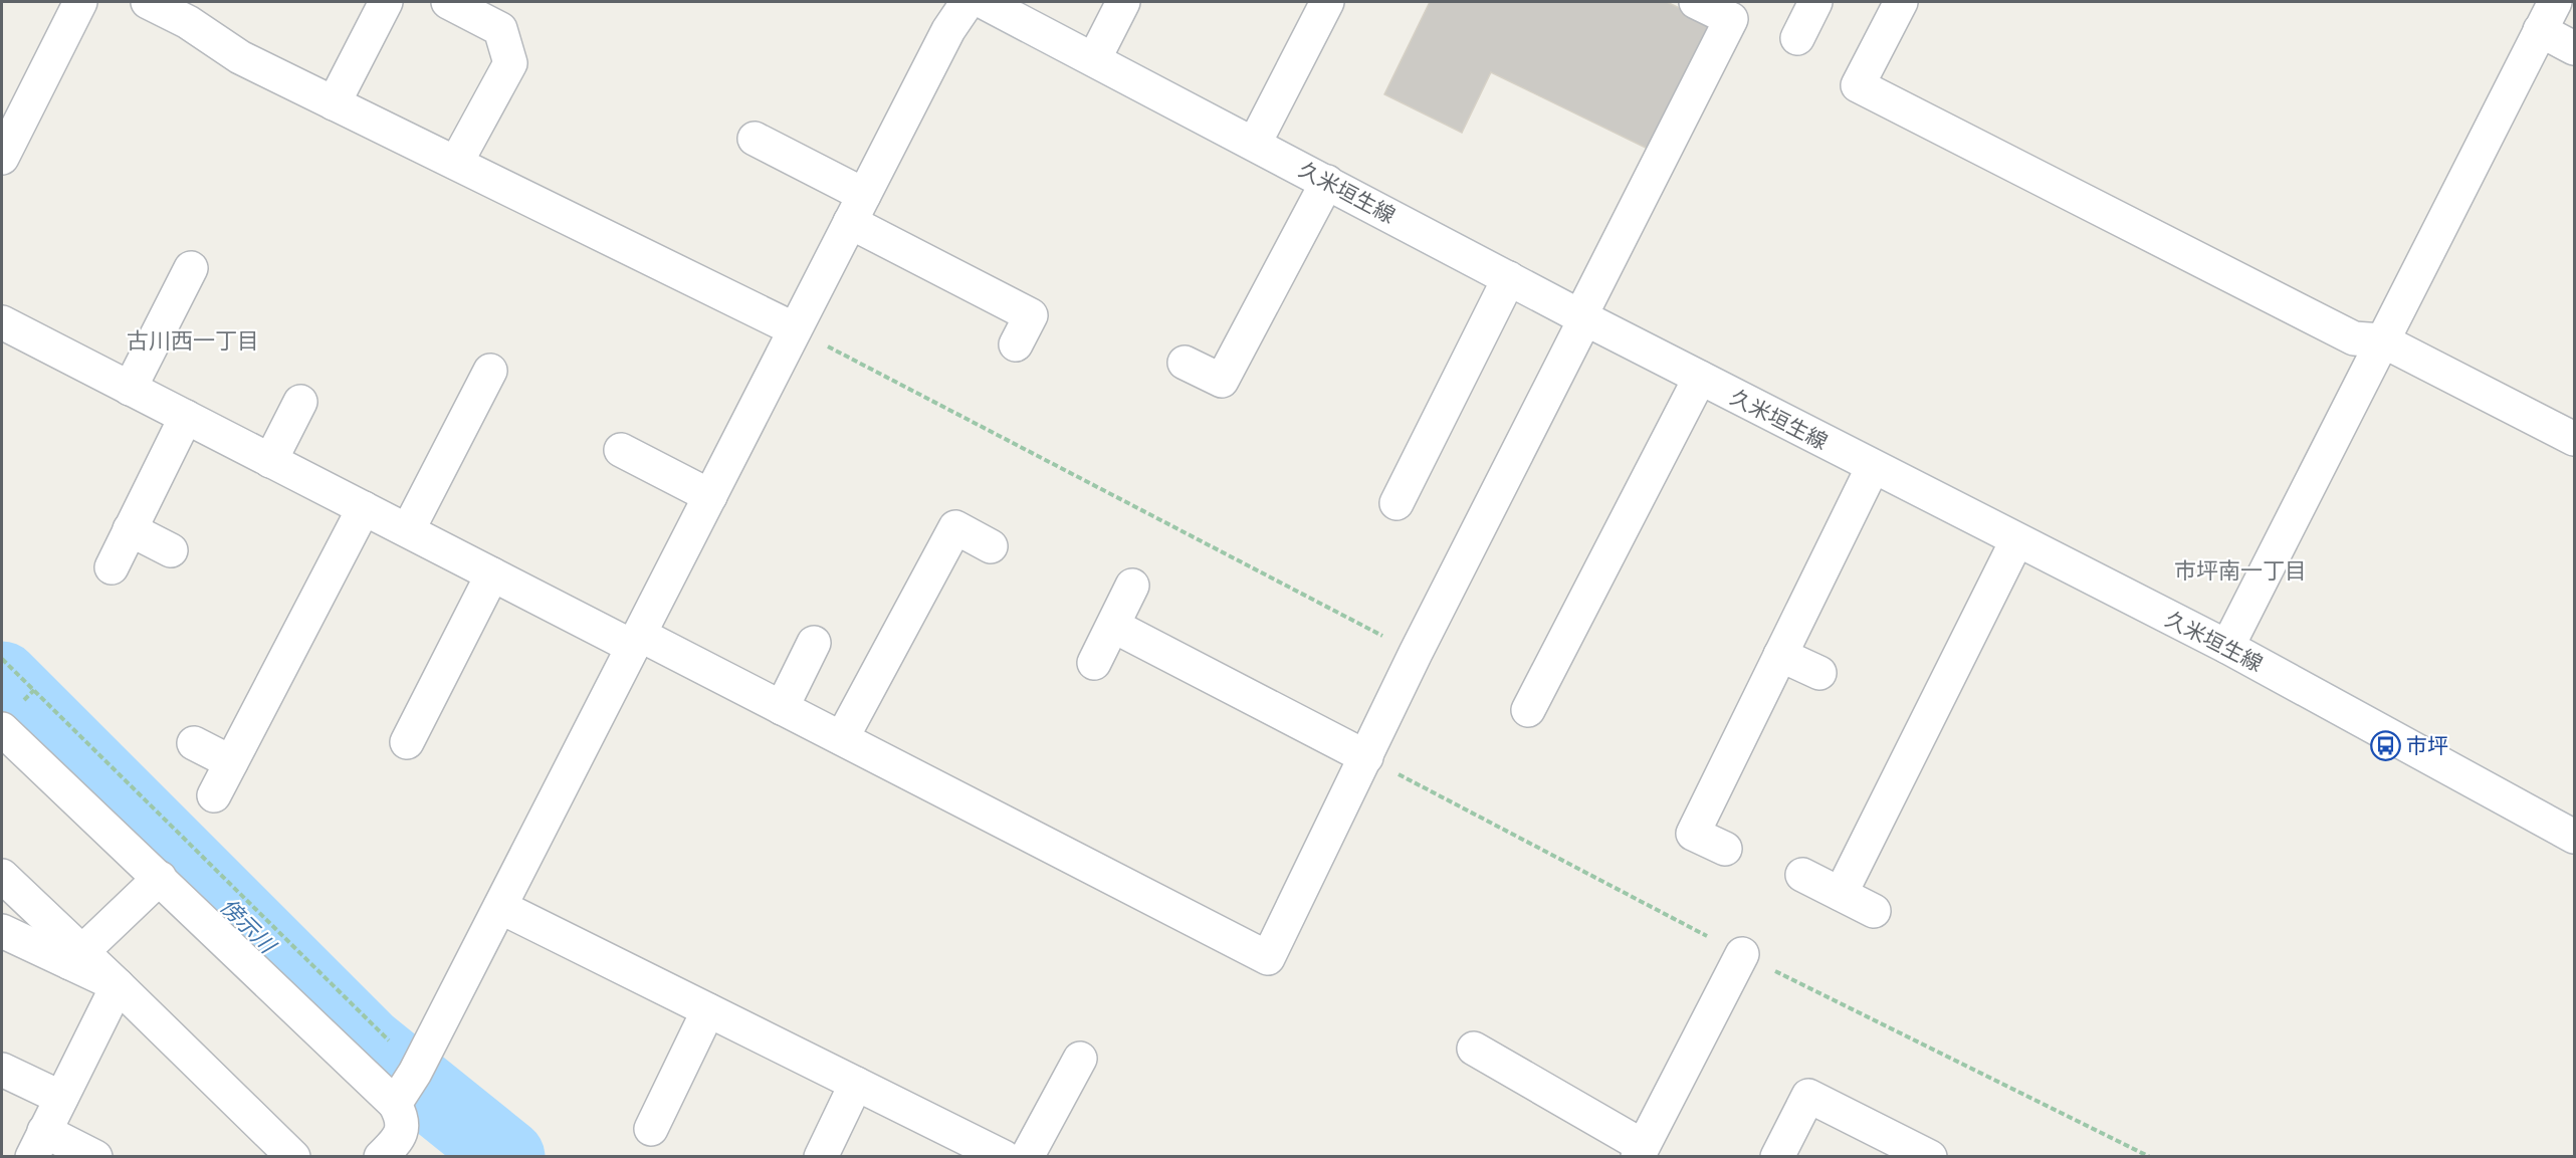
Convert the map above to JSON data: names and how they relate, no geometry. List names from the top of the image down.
{
  "streets": {
    "street": ["久米垣生線"]
  },
  "districts": ["古川西一丁目", "市坪南一丁目"],
  "water": ["傍示川"],
  "places": {
    "bus stop": ["市坪"]
  }
}
